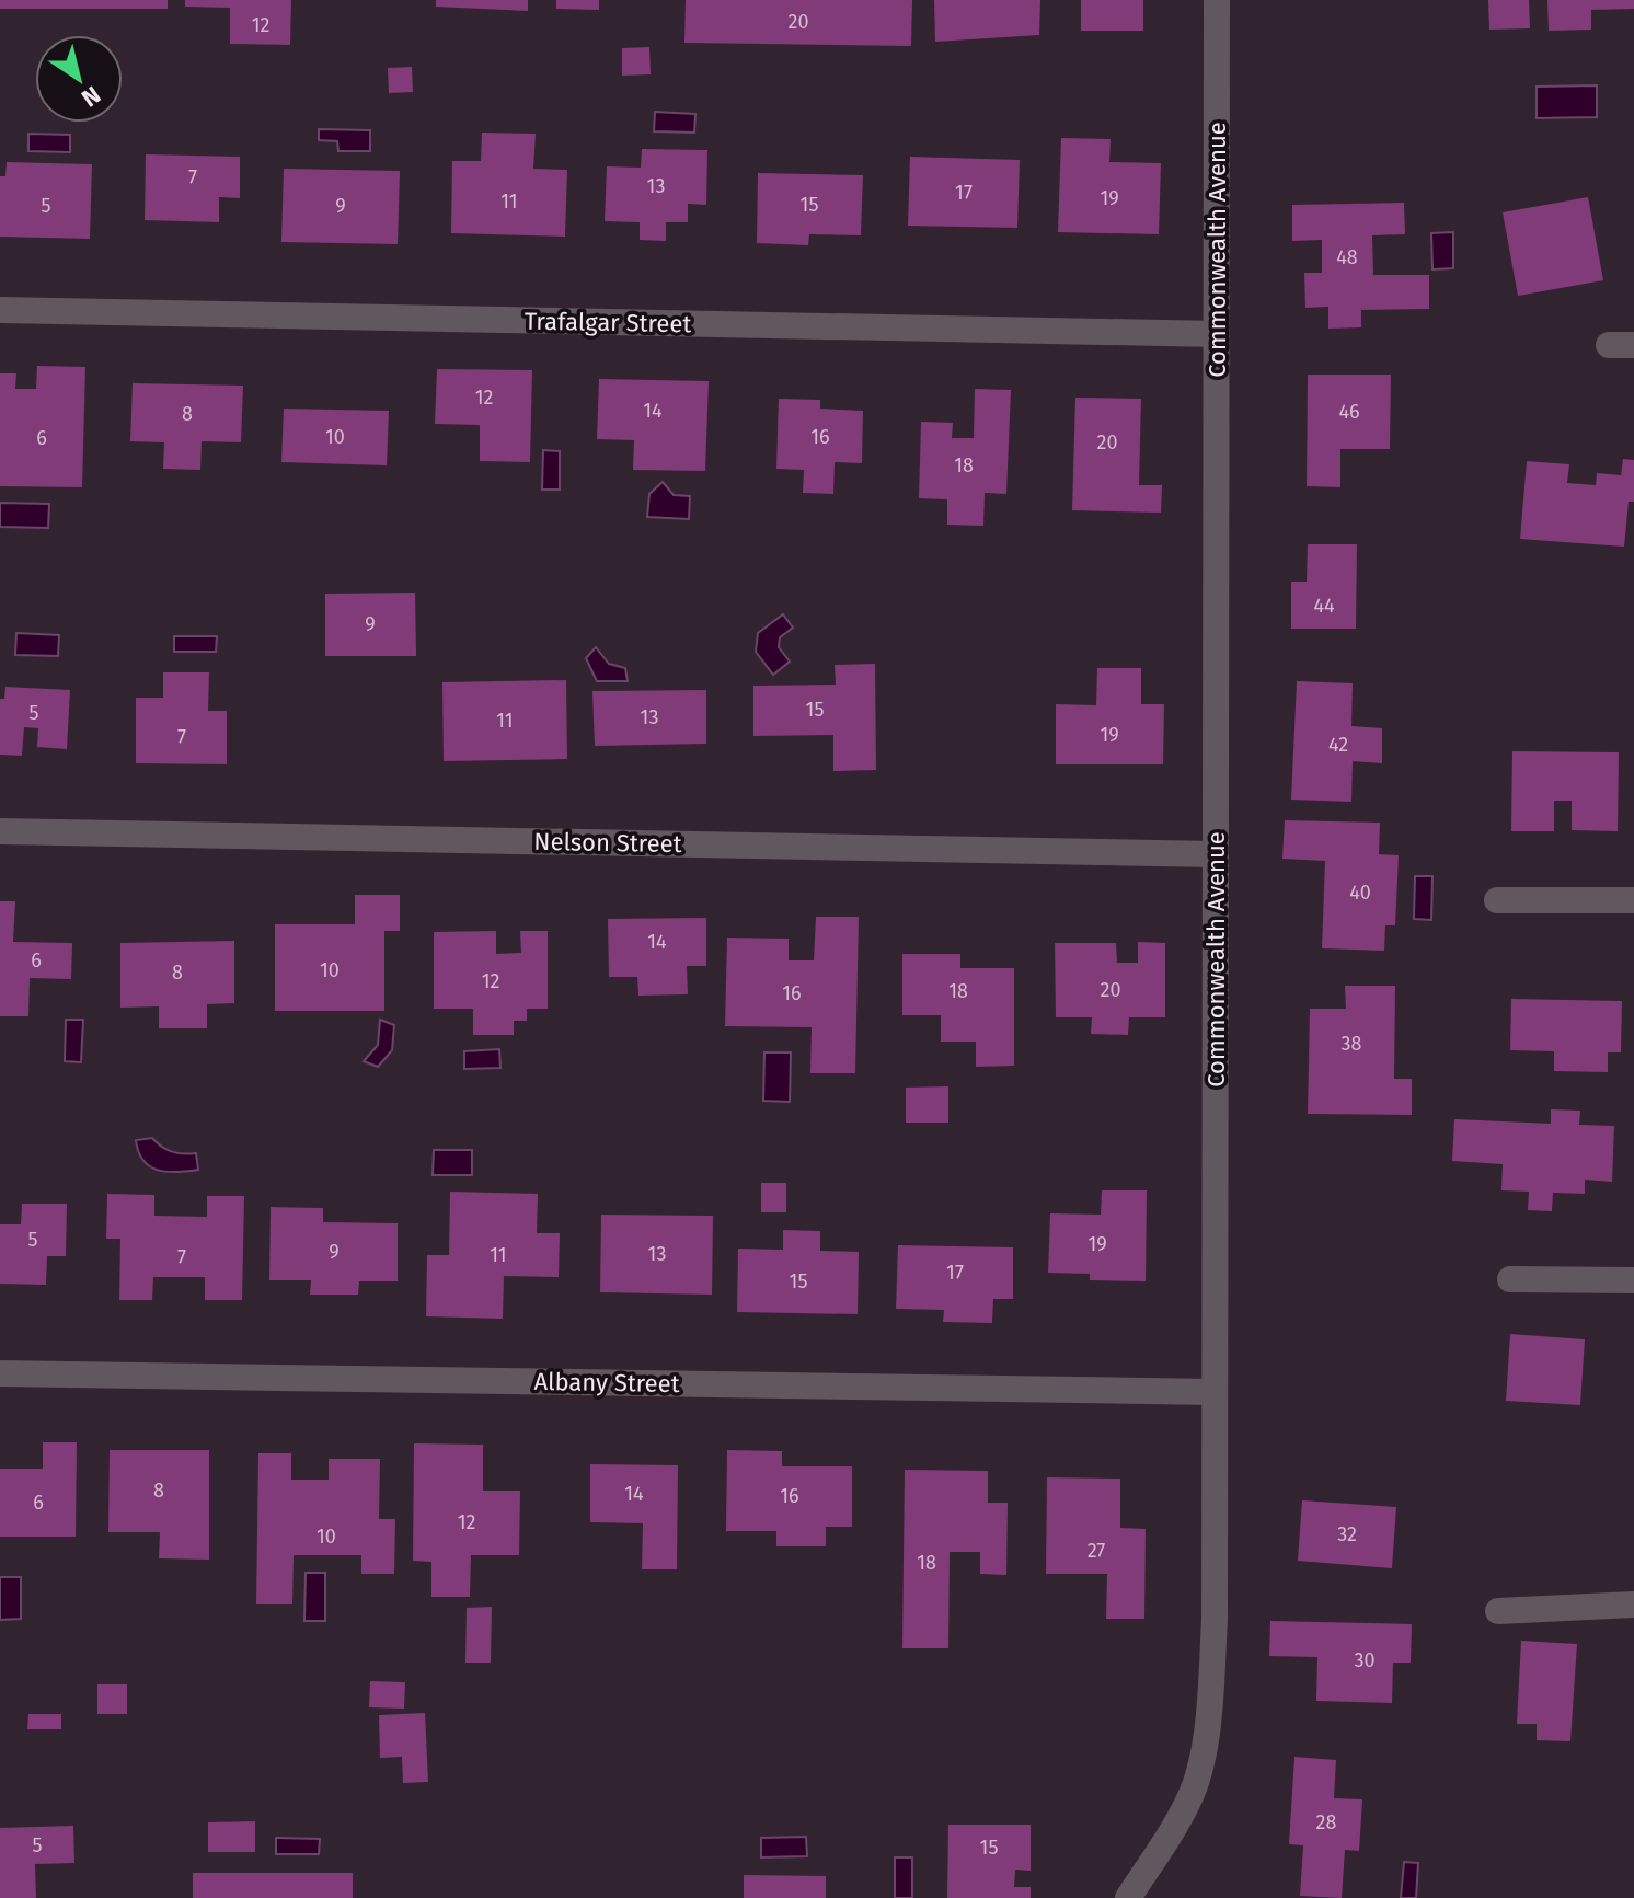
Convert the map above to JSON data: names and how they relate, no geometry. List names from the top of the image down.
{
  "streets": {
    "street": [
      "Commonwealth Avenue",
      "Trafalgar Street",
      "Nelson Street",
      "Albany Street"
    ]
  },
  "crossings": [
    ["Commonwealth Avenue", "Trafalgar Street"],
    ["Commonwealth Avenue", "Nelson Street"],
    ["Commonwealth Avenue", "Albany Street"]
  ],
  "house_numbers": [
    "20",
    "12",
    "7",
    "13",
    "17",
    "19",
    "11",
    "15",
    "5",
    "9",
    "48",
    "12",
    "14",
    "46",
    "8",
    "10",
    "16",
    "6",
    "20",
    "18",
    "44",
    "9",
    "15",
    "5",
    "13",
    "11",
    "19",
    "7",
    "42",
    "40",
    "14",
    "6",
    "10",
    "8",
    "12",
    "20",
    "18",
    "16",
    "38",
    "5",
    "19",
    "9",
    "13",
    "11",
    "7",
    "17",
    "15",
    "8",
    "14",
    "16",
    "6",
    "12",
    "32",
    "10",
    "27",
    "18",
    "30",
    "28",
    "5",
    "15"
  ],
  "north": "bottom right"
}
